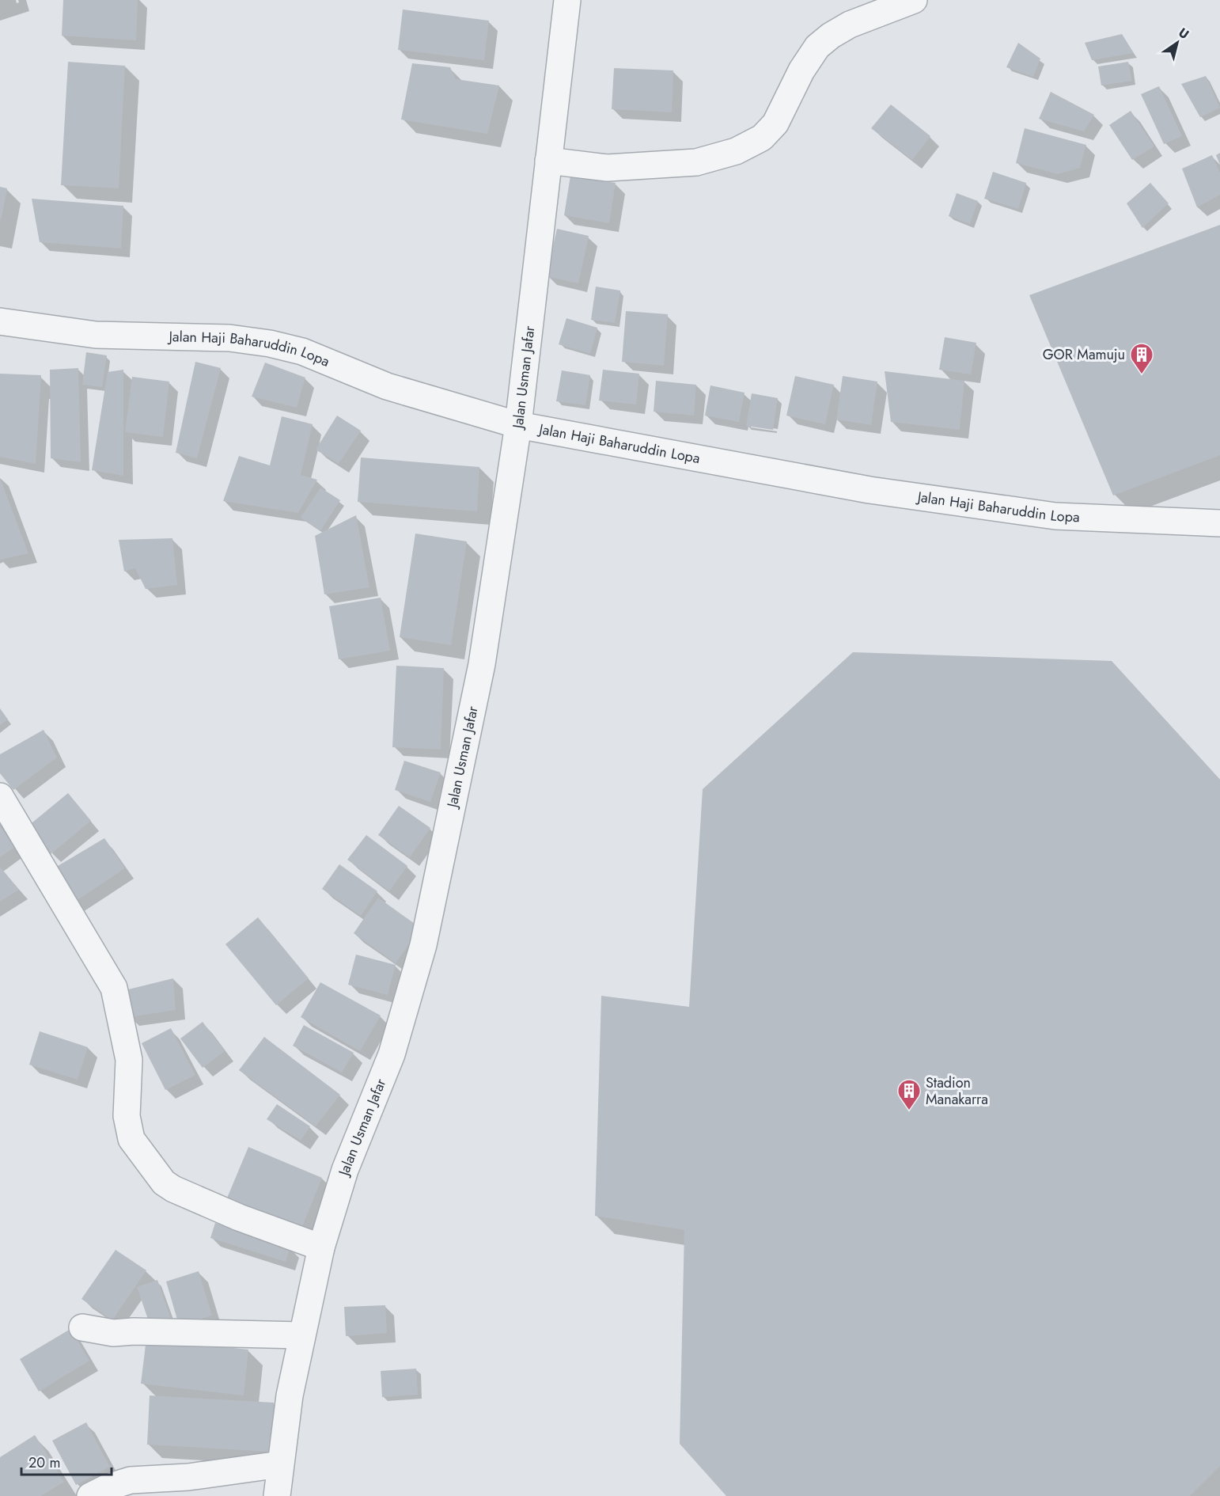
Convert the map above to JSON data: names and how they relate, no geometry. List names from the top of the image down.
{
  "streets": {
    "street": ["Jalan Haji Baharuddin Lopa", "Jalan Usman Jafar"]
  },
  "crossings": [
    ["Jalan Haji Baharuddin Lopa", "Jalan Usman Jafar"]
  ],
  "places": {
    "building": ["GOR Mamuju", "Stadion Manakarra"]
  },
  "scale_bar": "20 m",
  "north": "top right"
}
